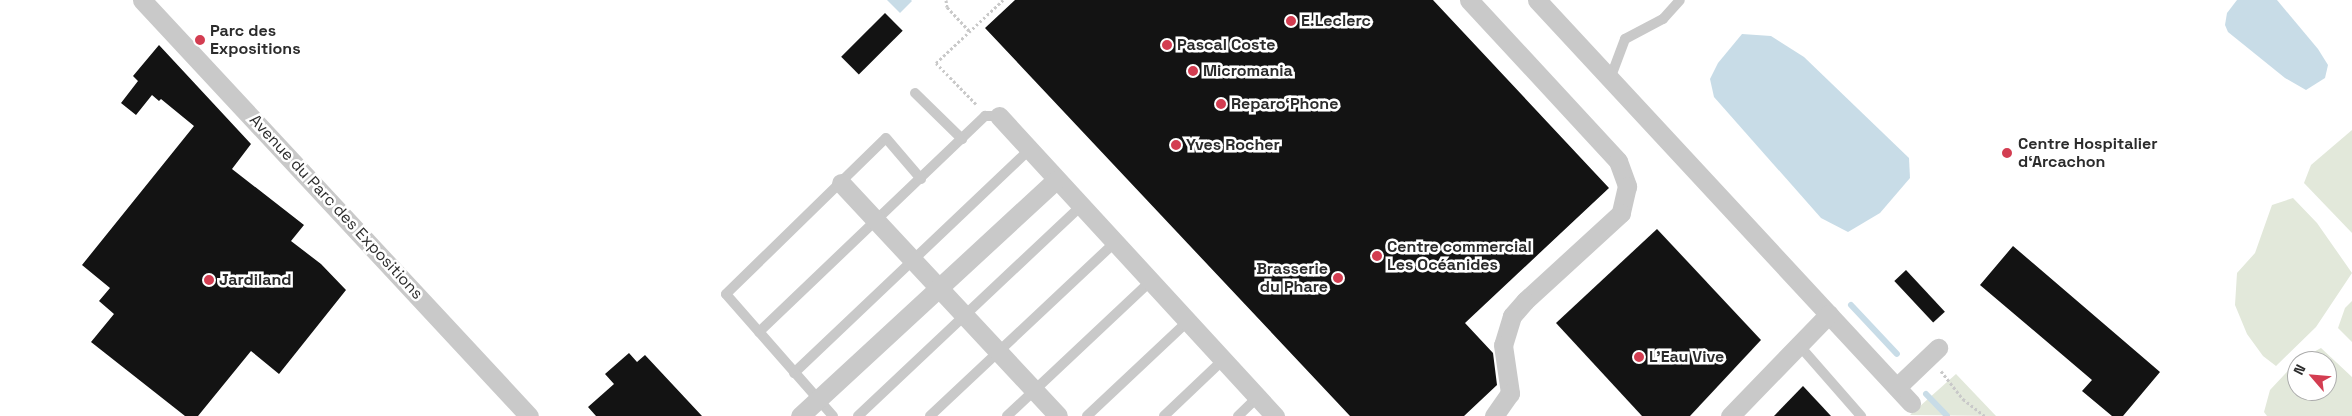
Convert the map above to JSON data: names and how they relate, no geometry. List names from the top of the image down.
{
  "streets": {
    "street": ["Avenue du Parc des Expositions"]
  },
  "places": [
    "E.Leclerc",
    "Parc des Expositions",
    "Pascal Coste",
    "Micromania",
    "Reparo‘Phone",
    "Yves Rocher",
    "Centre Hospitalier d‘Arcachon",
    "Centre commercial Les Océanides",
    "Brasserie du Phare",
    "Jardiland",
    "L'Eau Vive"
  ],
  "north": "top left"
}
